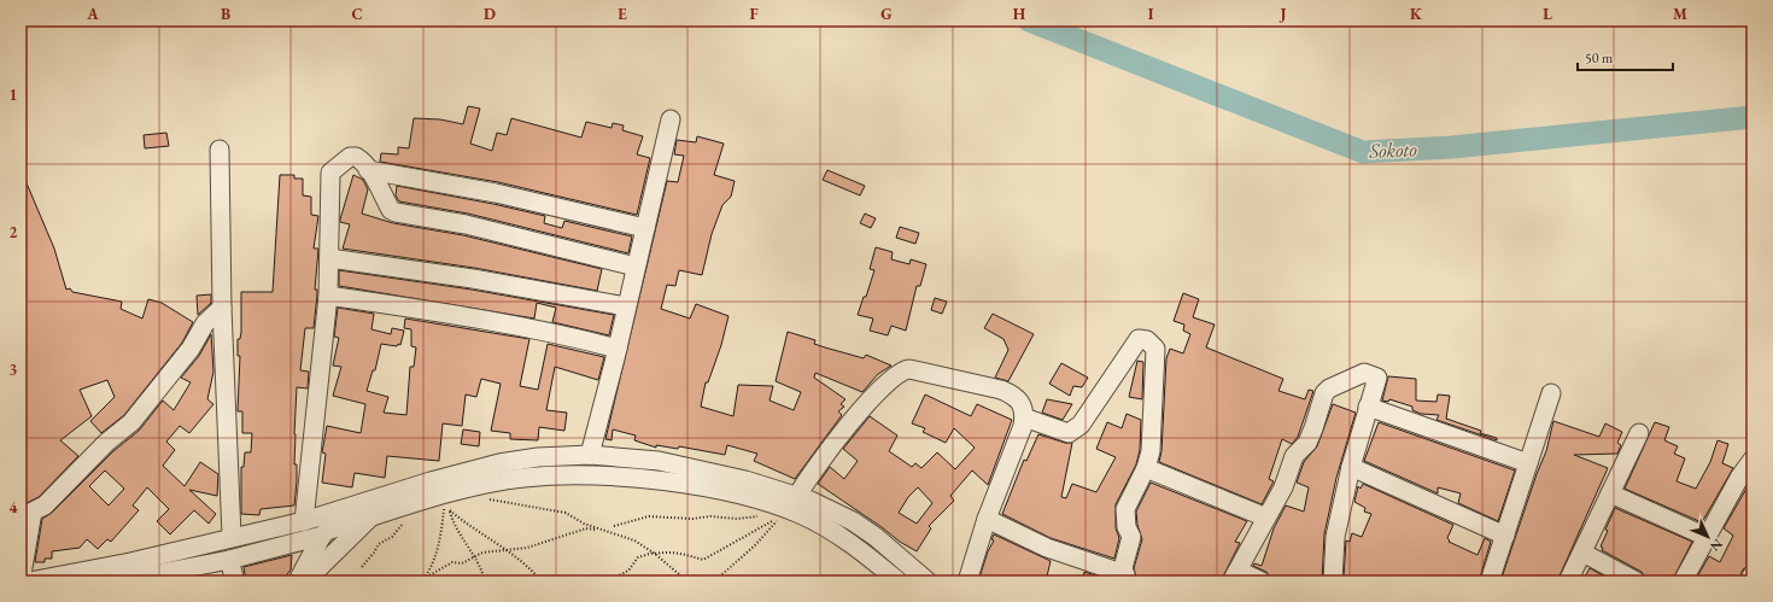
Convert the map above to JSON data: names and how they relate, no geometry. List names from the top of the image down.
{
  "water": ["Sokoto"],
  "scale_bar": "50 m",
  "north": "bottom right",
  "grid": {
    "columns": [
      "A",
      "B",
      "C",
      "D",
      "E",
      "F",
      "G",
      "H",
      "I",
      "J",
      "K",
      "L",
      "M"
    ],
    "rows": [
      "1",
      "2",
      "3",
      "4"
    ]
  }
}
